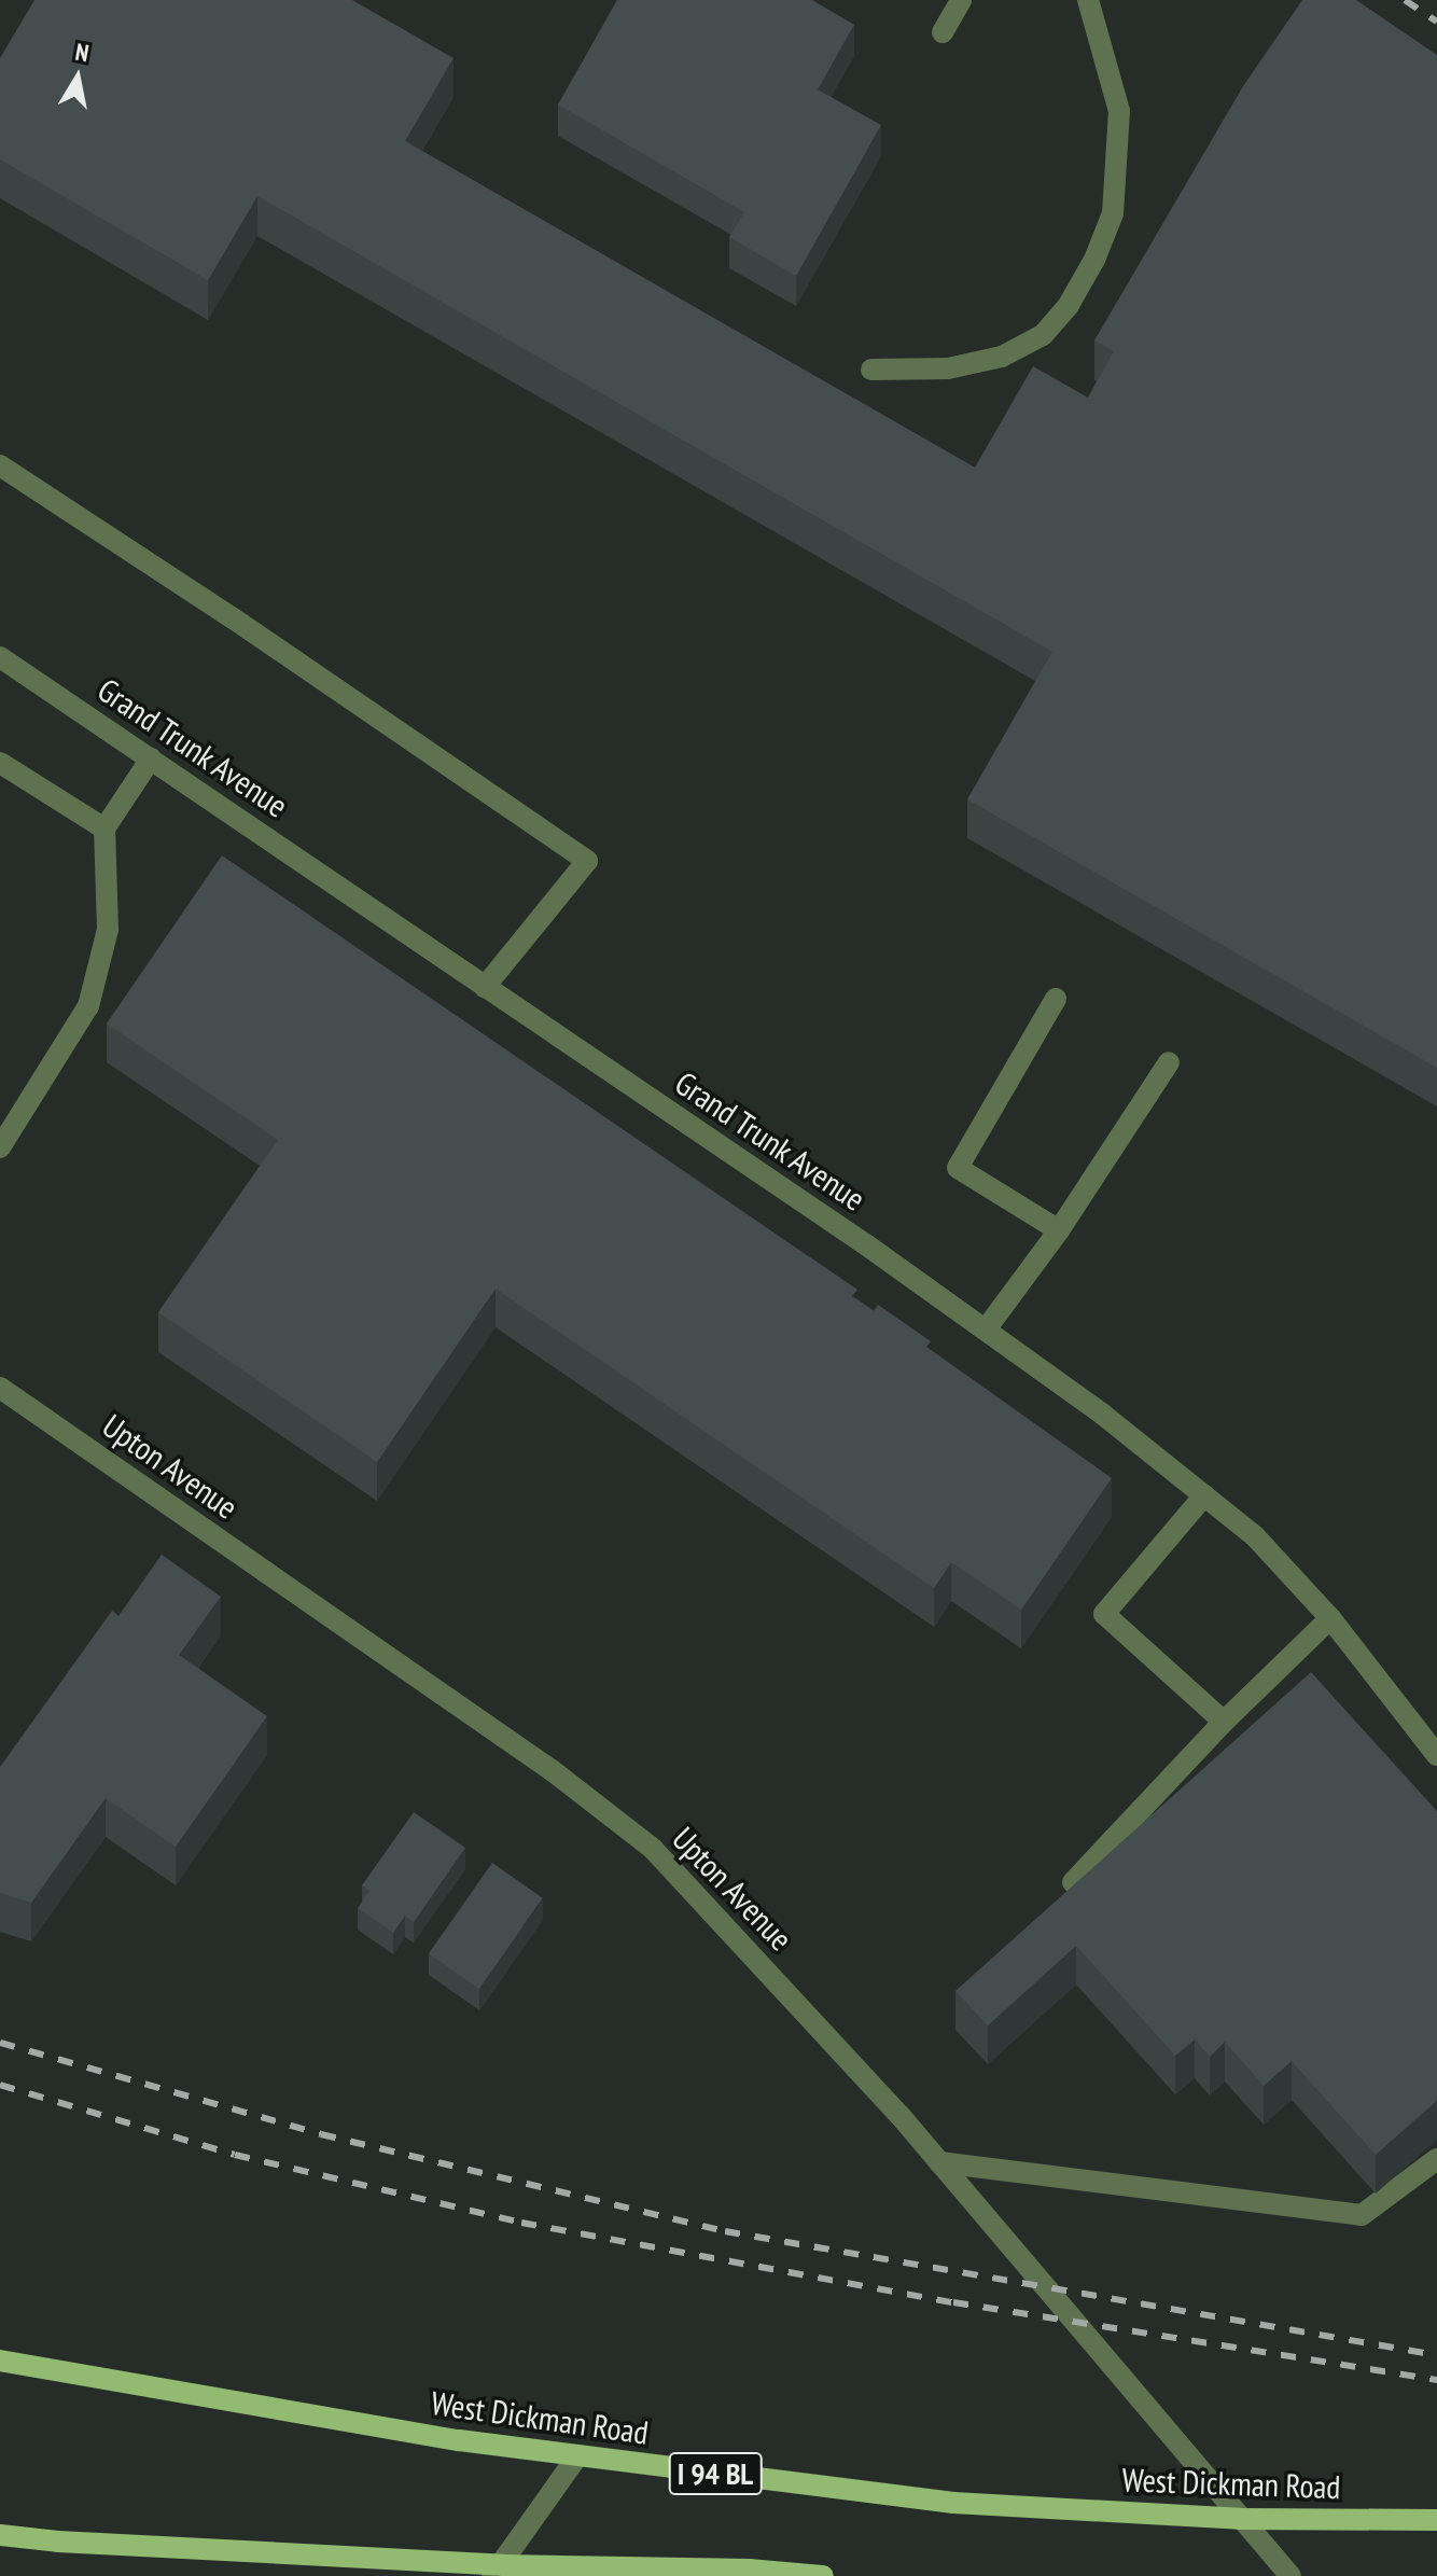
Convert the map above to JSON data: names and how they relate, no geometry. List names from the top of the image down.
{
  "streets": {
    "main road": ["West Dickman Road", "I 94 BL"],
    "street": ["Grand Trunk Avenue", "Upton Avenue"]
  },
  "crossings": [
    ["Upton Avenue", "West Dickman Road"]
  ],
  "north": "top"
}
